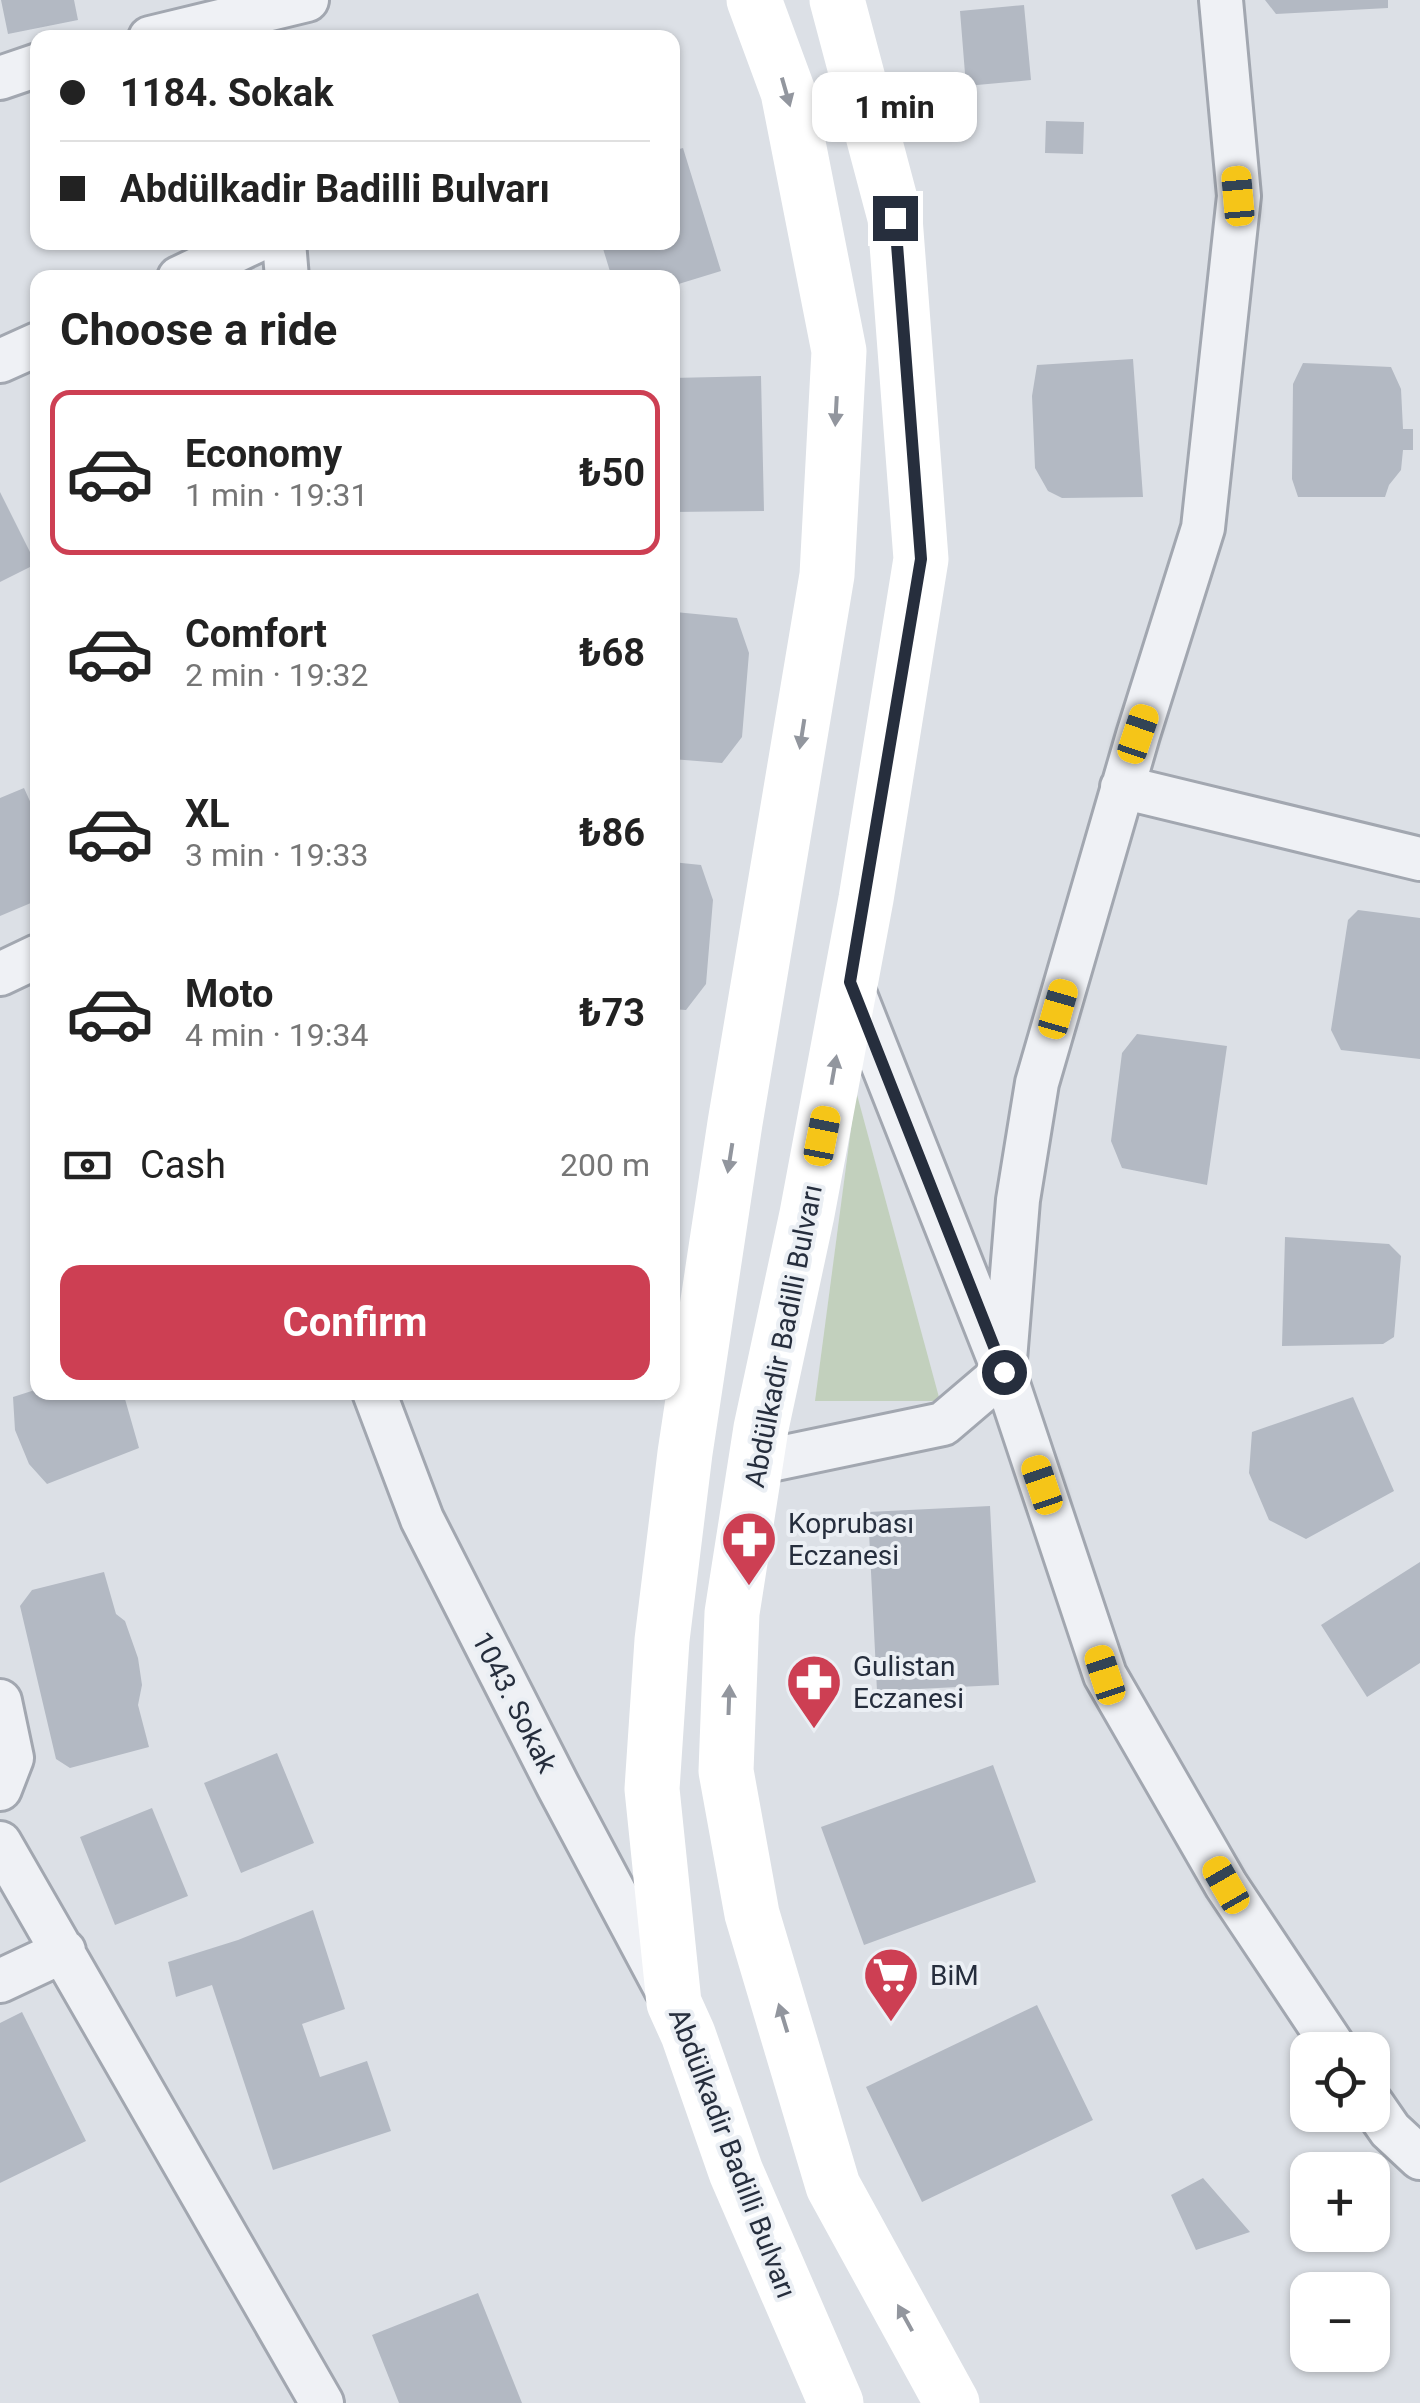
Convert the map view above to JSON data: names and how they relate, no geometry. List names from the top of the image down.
{
  "streets": {
    "main road": ["Abdülkadir Badilli Bulvarı"],
    "street": ["1043. Sokak"]
  },
  "crossings": [
    ["Abdülkadir Badilli Bulvarı", "1043. Sokak"]
  ],
  "places": {
    "pharmacy": ["Koprubası Eczanesi", "Gulistan Eczanesi"],
    "supermarket": ["BiM"]
  },
  "page": {
    "banner": ["1184. Sokak", "Abdülkadir Badilli Bulvarı"],
    "bubble": "1 min",
    "heading": "Choose a ride",
    "list": [
      {
        "name": "Economy",
        "note": "1 min · 19:31",
        "value": "₺50"
      },
      {
        "name": "Comfort",
        "note": "2 min · 19:32",
        "value": "₺68"
      },
      {
        "name": "XL",
        "note": "3 min · 19:33",
        "value": "₺86"
      },
      {
        "name": "Moto",
        "note": "4 min · 19:34",
        "value": "₺73"
      }
    ],
    "pay": ["Cash", "200 m"],
    "buttons": "Confirm",
    "map_buttons": ["+", "−"]
  }
}
